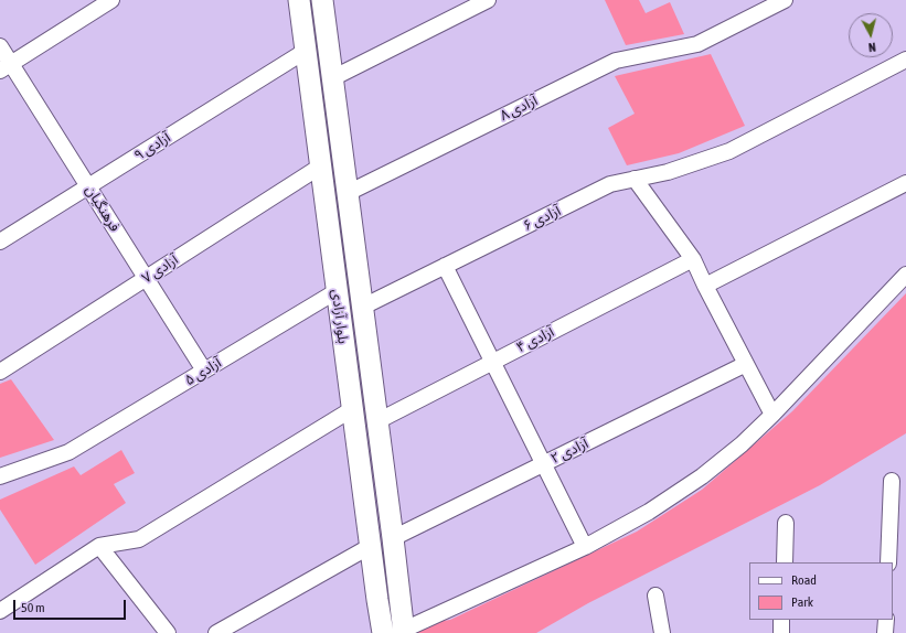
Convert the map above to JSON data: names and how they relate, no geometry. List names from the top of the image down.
{
  "streets": {
    "main road": ["بلوار آزادی"],
    "street": [
      "آزادی ۸",
      "آزادی ۹",
      "فرهنگیان",
      "آزادی ۶",
      "آزادی ۷",
      "آزادی ۴",
      "آزادی ۵",
      "آزادی ۲"
    ]
  },
  "crossings": [
    ["آزادی ۸", "بلوار آزادی"],
    ["آزادی ۹", "فرهنگیان"],
    ["آزادی ۹", "بلوار آزادی"],
    ["فرهنگیان", "آزادی ۷"],
    ["فرهنگیان", "آزادی ۵"],
    ["آزادی ۶", "بلوار آزادی"],
    ["آزادی ۷", "بلوار آزادی"],
    ["بلوار آزادی", "آزادی ۴"],
    ["بلوار آزادی", "آزادی ۵"],
    ["بلوار آزادی", "آزادی ۲"]
  ],
  "legend": ["Road", "Park"],
  "scale_bar": "50 m",
  "north": "bottom"
}
